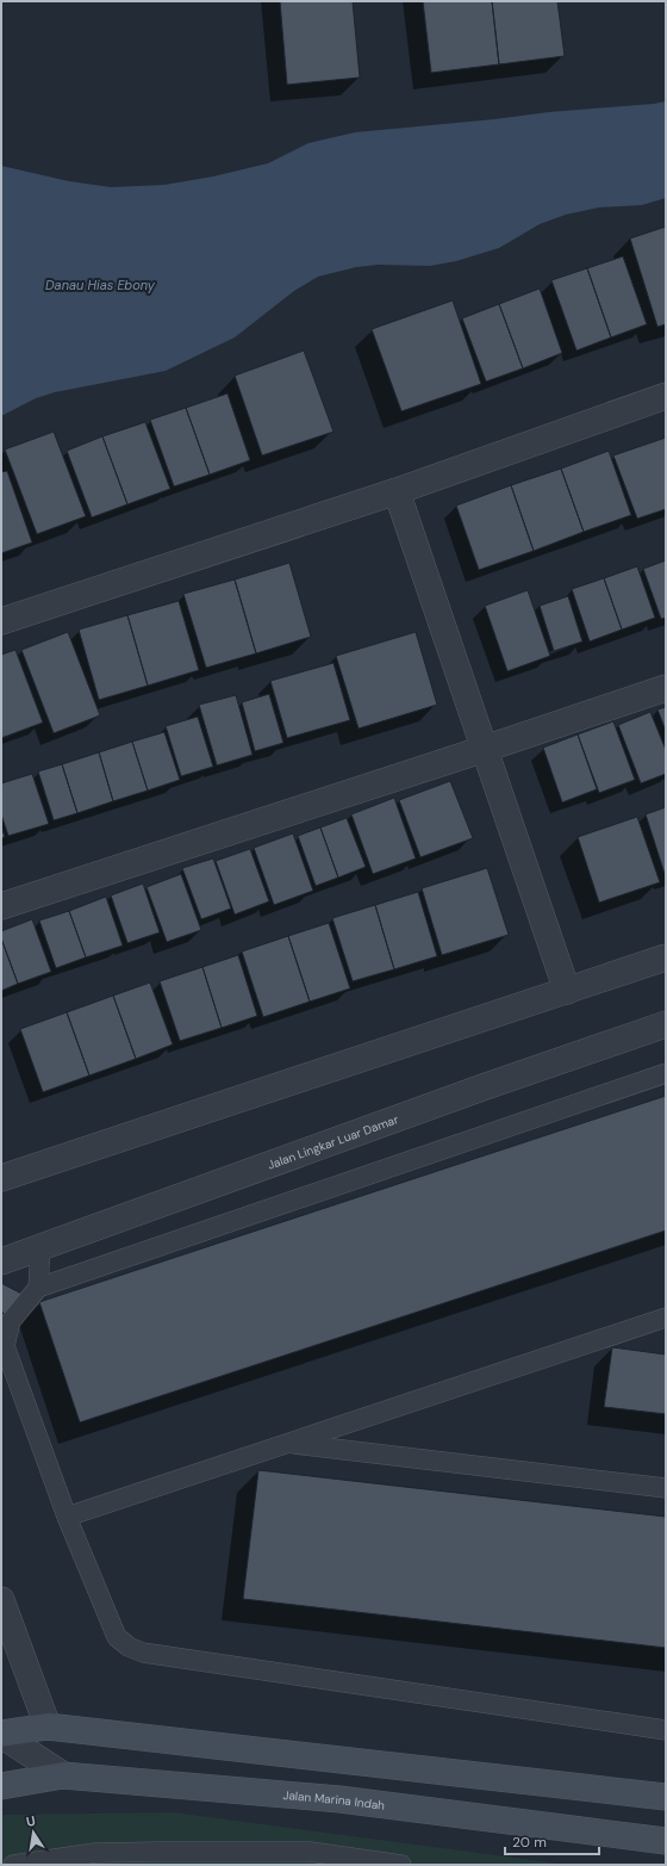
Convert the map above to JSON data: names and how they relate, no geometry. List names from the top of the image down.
{
  "streets": {
    "main road": ["Jalan Marina Indah"],
    "street": ["Jalan Lingkar Luar Damar"]
  },
  "water": ["Danau Hias Ebony"],
  "scale_bar": "20 m",
  "north": "top"
}
